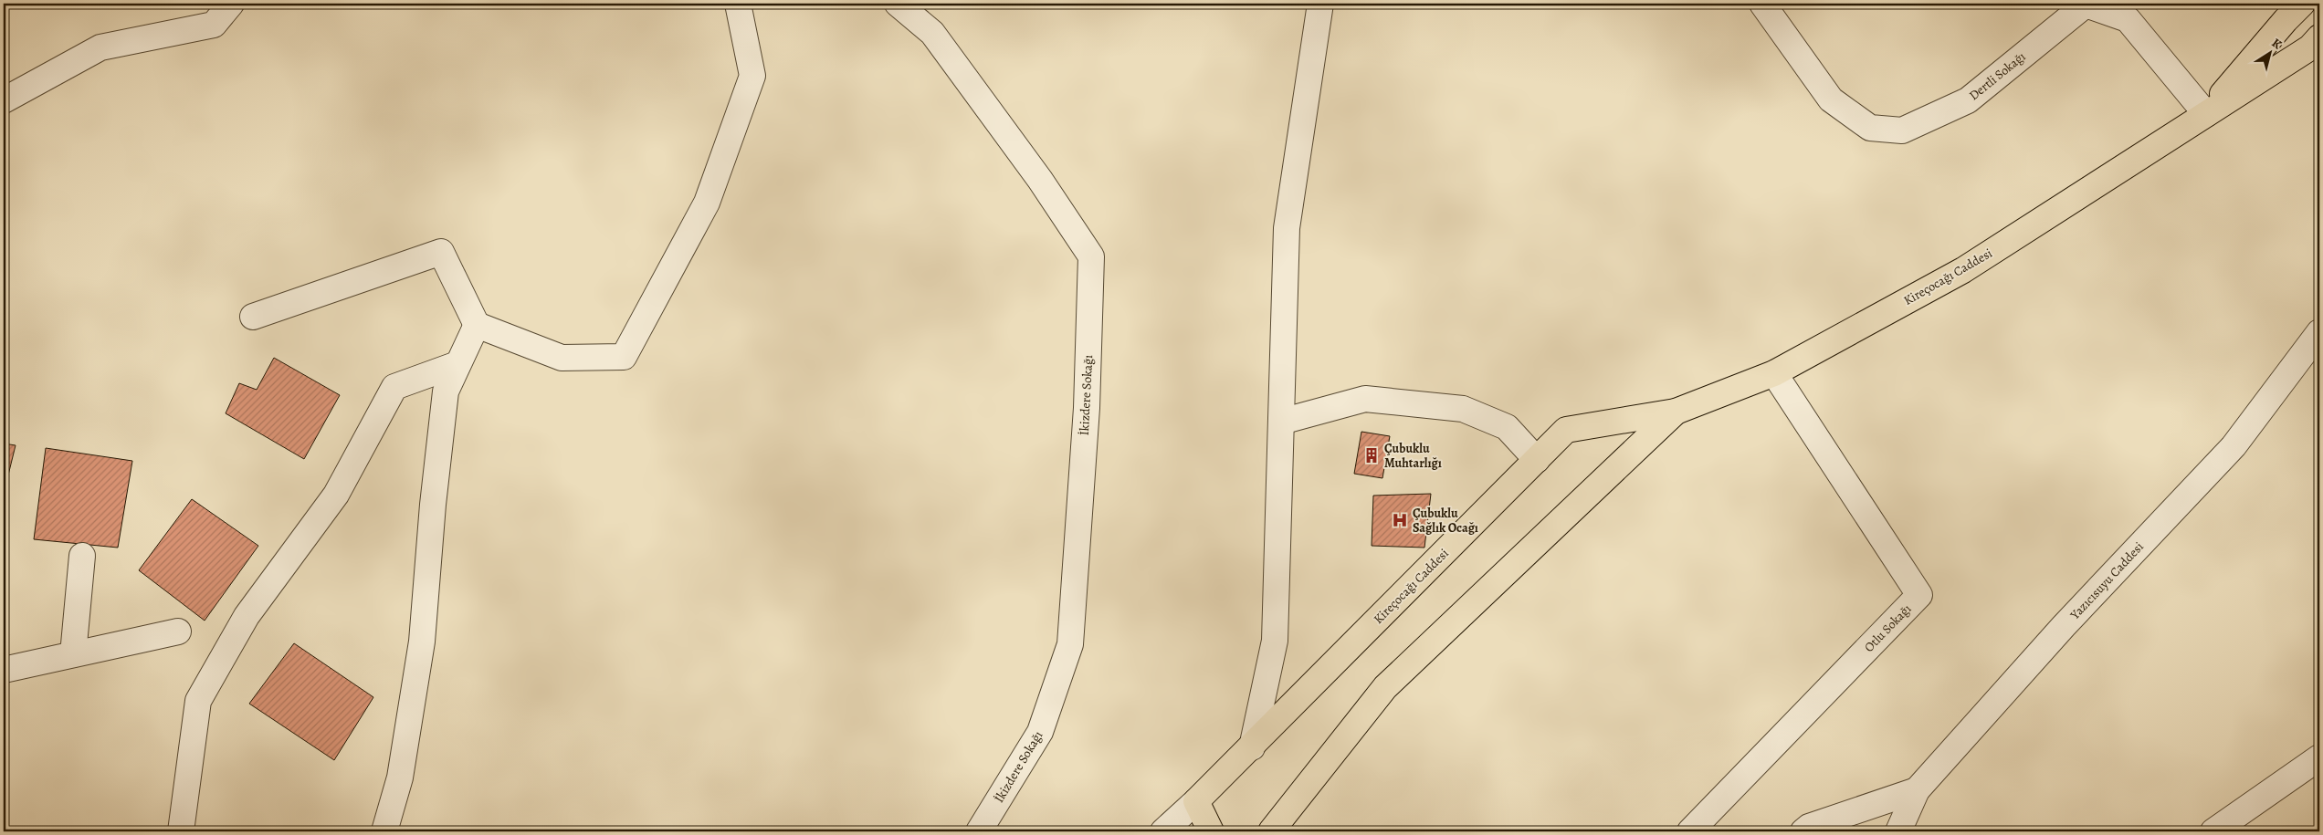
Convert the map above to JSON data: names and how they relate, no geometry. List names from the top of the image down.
{
  "streets": {
    "main road": ["Kireçocağı Caddesi"],
    "street": [
      "Dertli Sokağı",
      "İkizdere Sokağı",
      "Yazıcısuyu Caddesi",
      "Otlu Sokağı"
    ]
  },
  "crossings": [
    ["Dertli Sokağı", "Kireçocağı Caddesi"],
    ["Kireçocağı Caddesi", "Otlu Sokağı"]
  ],
  "places": {
    "building": ["Çubuklu Muhtarlığı"],
    "hospital": ["Çubuklu Sağlık Ocağı"]
  },
  "north": "top right"
}
